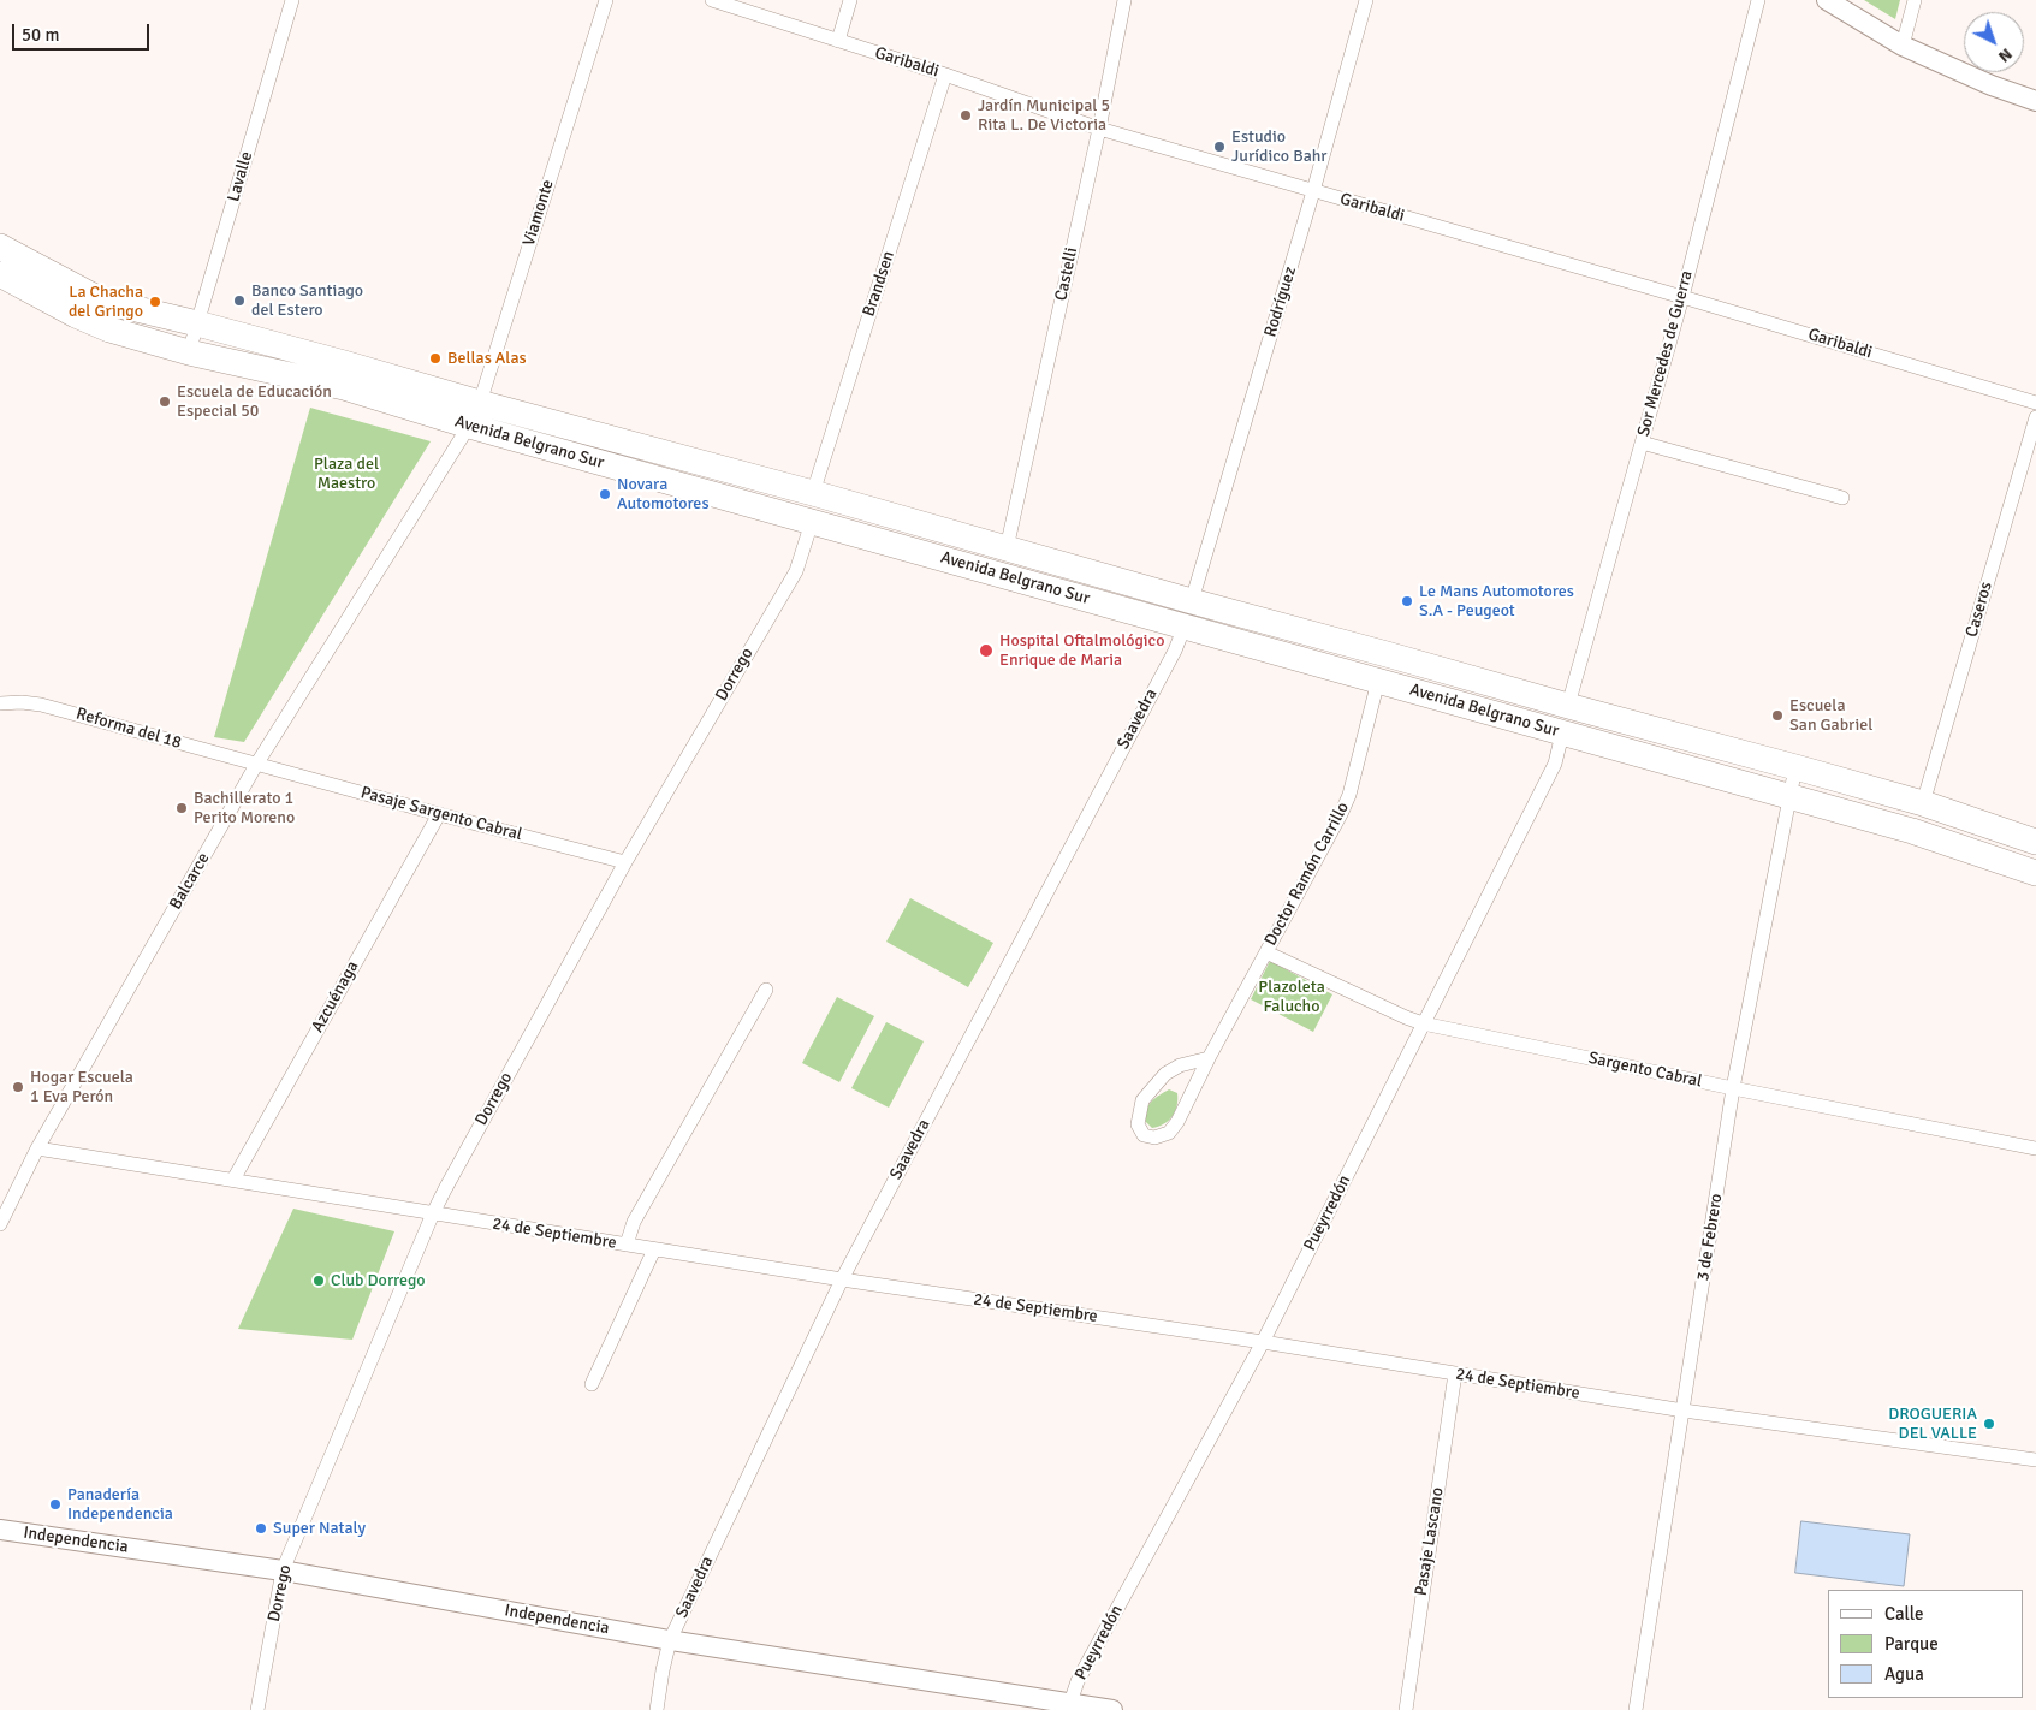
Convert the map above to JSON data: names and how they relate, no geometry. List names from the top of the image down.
{
  "streets": {
    "highway": ["Avenida Belgrano Sur"],
    "street": [
      "Garibaldi",
      "Lavalle",
      "Viamonte",
      "Castelli",
      "Brandsen",
      "Rodríguez",
      "Sor Mercedes de Guerra",
      "Caseros",
      "Dorrego",
      "Saavedra",
      "Reforma del 18",
      "Pasaje Sargento Cabral",
      "Doctor Ramón Carrillo",
      "Balcarce",
      "Azcuénaga",
      "Sargento Cabral",
      "Pueyrredón",
      "24 de Septiembre",
      "3 de Febrero",
      "Independencia",
      "Pasaje Lascano"
    ]
  },
  "crossings": [
    ["Garibaldi", "Castelli"],
    ["Garibaldi", "Brandsen"],
    ["Garibaldi", "Rodríguez"],
    ["Garibaldi", "Sor Mercedes de Guerra"],
    ["Lavalle", "Avenida Belgrano Sur"],
    ["Viamonte", "Avenida Belgrano Sur"],
    ["Viamonte", "Balcarce"],
    ["Castelli", "Avenida Belgrano Sur"],
    ["Brandsen", "Avenida Belgrano Sur"],
    ["Rodríguez", "Avenida Belgrano Sur"],
    ["Rodríguez", "Saavedra"],
    ["Sor Mercedes de Guerra", "Avenida Belgrano Sur"],
    ["Sor Mercedes de Guerra", "Pueyrredón"],
    ["Avenida Belgrano Sur", "Caseros"],
    ["Avenida Belgrano Sur", "Dorrego"],
    ["Avenida Belgrano Sur", "Saavedra"],
    ["Avenida Belgrano Sur", "Doctor Ramón Carrillo"],
    ["Avenida Belgrano Sur", "Balcarce"],
    ["Avenida Belgrano Sur", "Pueyrredón"],
    ["Avenida Belgrano Sur", "3 de Febrero"],
    ["Dorrego", "Pasaje Sargento Cabral"],
    ["Dorrego", "24 de Septiembre"],
    ["Dorrego", "Independencia"],
    ["Saavedra", "24 de Septiembre"],
    ["Saavedra", "Independencia"],
    ["Reforma del 18", "Pasaje Sargento Cabral"],
    ["Reforma del 18", "Balcarce"],
    ["Pasaje Sargento Cabral", "Balcarce"],
    ["Pasaje Sargento Cabral", "Azcuénaga"],
    ["Doctor Ramón Carrillo", "Sargento Cabral"],
    ["Balcarce", "24 de Septiembre"],
    ["Azcuénaga", "24 de Septiembre"],
    ["Sargento Cabral", "Pueyrredón"],
    ["Sargento Cabral", "3 de Febrero"],
    ["Pueyrredón", "24 de Septiembre"],
    ["Pueyrredón", "Independencia"],
    ["24 de Septiembre", "3 de Febrero"],
    ["24 de Septiembre", "Pasaje Lascano"]
  ],
  "parks": ["Plaza del Maestro", "Plazoleta Falucho"],
  "places": [
    "Jardín Municipal 5 Rita L. De Victoria",
    "Estudio Jurídico Bahr",
    "Banco Santiago del Estero",
    "La Chacha del Gringo",
    "Bellas Alas",
    "Escuela de Educación Especial 50",
    "Novara Automotores",
    "Le Mans Automotores S.A - Peugeot",
    "Hospital Oftalmológico Enrique de Maria",
    "Escuela San Gabriel",
    "Bachillerato 1 Perito Moreno",
    "Hogar Escuela 1 Eva Perón",
    "Club Dorrego",
    "DROGUERIA DEL VALLE",
    "Panadería Independencia",
    "Super Nataly"
  ],
  "legend": ["Calle", "Parque", "Agua"],
  "scale_bar": "50 m",
  "north": "bottom right"
}
